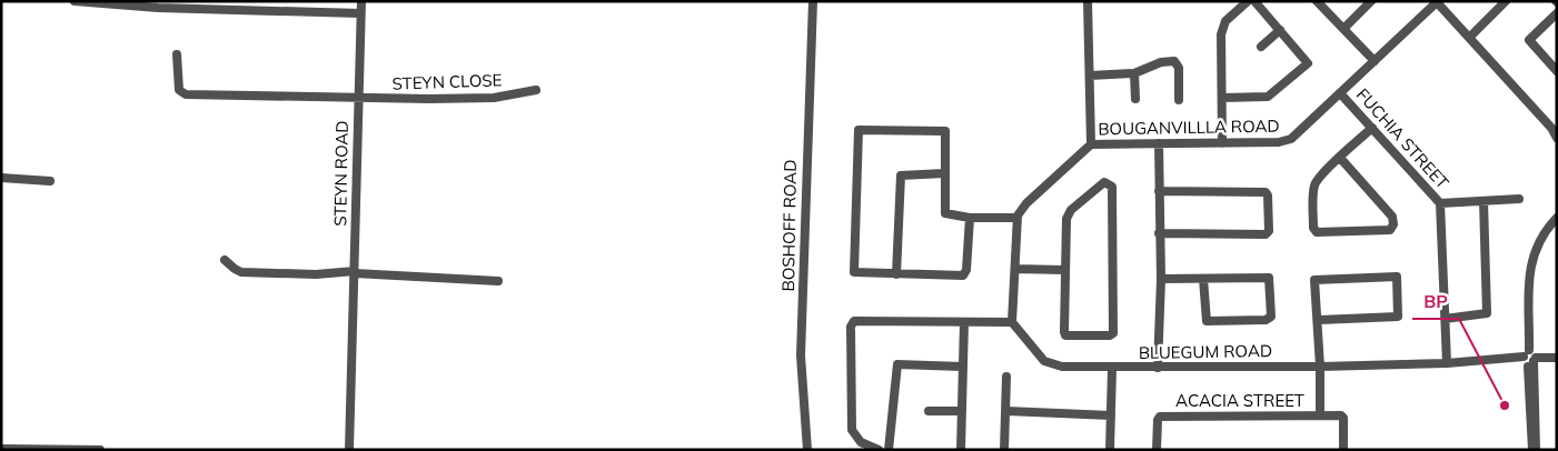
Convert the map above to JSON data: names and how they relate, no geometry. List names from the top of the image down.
{
  "streets": {
    "street": [
      "STEYN CLOSE",
      "BOUGANVILLLA ROAD",
      "FUCHIA STREET",
      "STEYN ROAD",
      "BOSHOFF ROAD",
      "BLUEGUM ROAD",
      "ACACIA STREET"
    ]
  },
  "crossings": [
    ["STEYN CLOSE", "STEYN ROAD"],
    ["BOUGANVILLLA ROAD", "FUCHIA STREET"],
    ["BLUEGUM ROAD", "ACACIA STREET"]
  ],
  "places": ["BP"]
}
